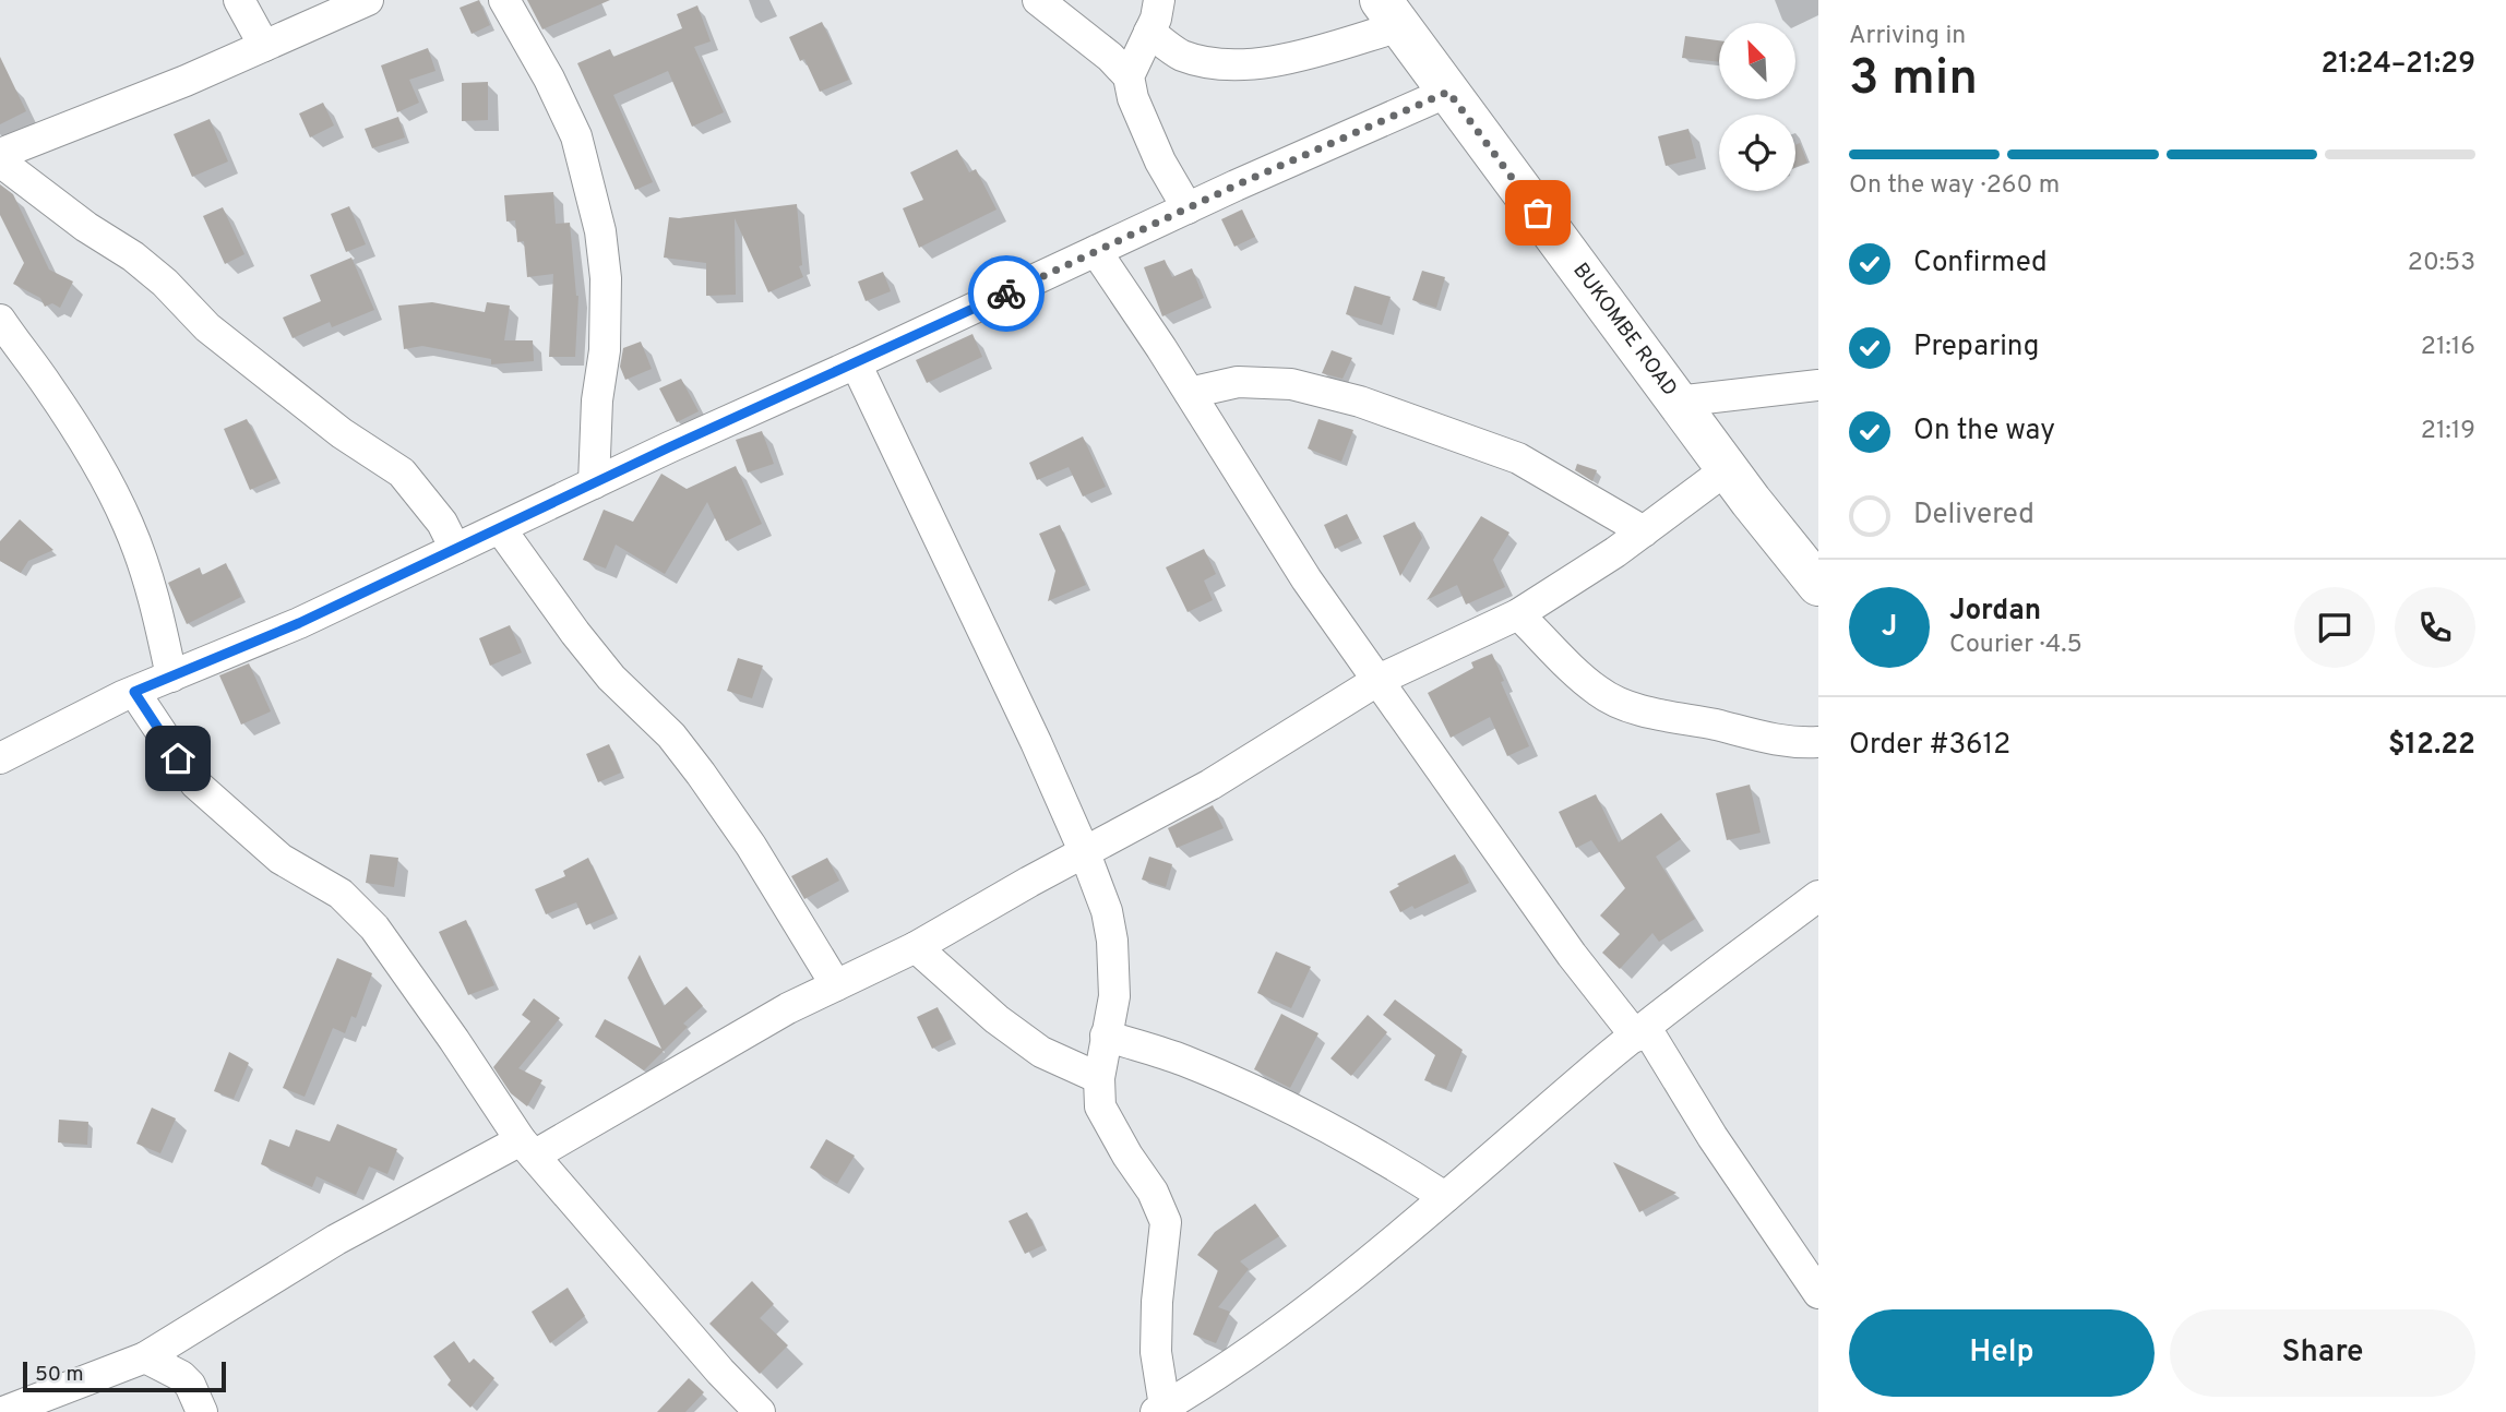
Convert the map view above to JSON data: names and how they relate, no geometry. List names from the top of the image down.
{
  "streets": {
    "main road": ["BUKOMBE ROAD"]
  },
  "scale_bar": "50 m",
  "north": "top left",
  "page": {
    "heading": ["3 min", "Arriving in", "21:24–21:29"],
    "panel": [
      "Jordan",
      "Courier · 4.5",
      "Order #3612",
      "$12.22"
    ],
    "bar": "On the way · 260 m",
    "list": [
      ["Confirmed", "20:53"],
      ["Preparing", "21:16"],
      ["On the way", "21:19"],
      "Delivered"
    ],
    "round": "J",
    "buttons": ["Help", "Share"],
    "scale": "50 m"
  }
}
